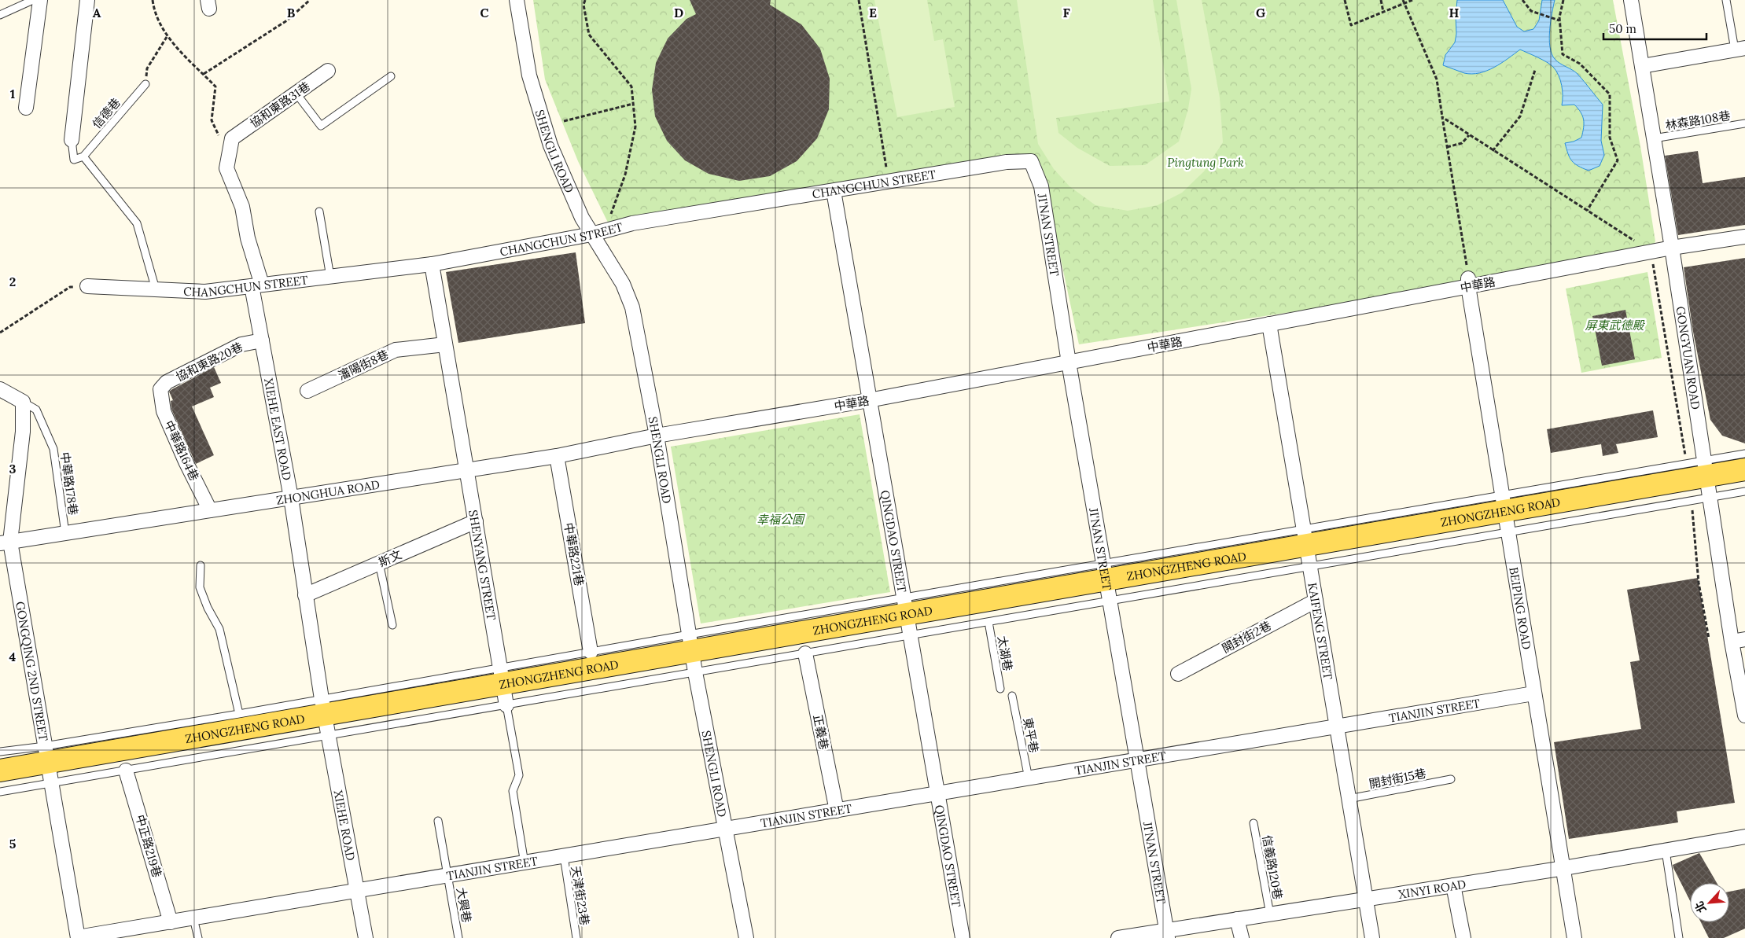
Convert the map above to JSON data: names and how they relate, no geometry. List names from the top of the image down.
{
  "streets": {
    "main road": ["ZHONGZHENG ROAD"],
    "street": [
      "協和東路31巷",
      "SHENGLI ROAD",
      "CHANGCHUN STREET",
      "JI'NAN STREET",
      "中華路",
      "GONGYUAN ROAD",
      "協和東路20巷",
      "瀋陽街8巷",
      "XIEHE EAST ROAD",
      "中華路164巷",
      "ZHONGHUA ROAD",
      "QINGDAO STREET",
      "中華路221巷",
      "斯文",
      "SHENYANG STREET",
      "BEIPING ROAD",
      "KAIFENG STREET",
      "開封街2巷",
      "GONGQING 2ND STREET",
      "TIANJIN STREET",
      "正義巷",
      "XIEHE ROAD",
      "中正路219巷",
      "XINYI ROAD"
    ],
    "lane": [
      "信德巷",
      "林森路108巷",
      "中華路178巷",
      "太湖巷",
      "東平巷",
      "開封街15巷",
      "信義路120巷",
      "天津街23巷",
      "大興巷"
    ]
  },
  "crossings": [
    ["協和東路31巷", "XIEHE EAST ROAD"],
    ["林森路108巷", "GONGYUAN ROAD"],
    ["SHENGLI ROAD", "CHANGCHUN STREET"],
    ["SHENGLI ROAD", "中華路"],
    ["SHENGLI ROAD", "ZHONGHUA ROAD"],
    ["SHENGLI ROAD", "ZHONGZHENG ROAD"],
    ["SHENGLI ROAD", "TIANJIN STREET"],
    ["CHANGCHUN STREET", "JI'NAN STREET"],
    ["CHANGCHUN STREET", "XIEHE EAST ROAD"],
    ["CHANGCHUN STREET", "QINGDAO STREET"],
    ["CHANGCHUN STREET", "SHENYANG STREET"],
    ["JI'NAN STREET", "中華路"],
    ["JI'NAN STREET", "ZHONGZHENG ROAD"],
    ["JI'NAN STREET", "TIANJIN STREET"],
    ["JI'NAN STREET", "XINYI ROAD"],
    ["中華路", "GONGYUAN ROAD"],
    ["中華路", "ZHONGHUA ROAD"],
    ["中華路", "QINGDAO STREET"],
    ["中華路", "BEIPING ROAD"],
    ["中華路", "KAIFENG STREET"],
    ["GONGYUAN ROAD", "ZHONGZHENG ROAD"],
    ["協和東路20巷", "XIEHE EAST ROAD"],
    ["協和東路20巷", "中華路164巷"],
    ["瀋陽街8巷", "SHENYANG STREET"],
    ["XIEHE EAST ROAD", "ZHONGHUA ROAD"],
    ["XIEHE EAST ROAD", "ZHONGZHENG ROAD"],
    ["XIEHE EAST ROAD", "斯文"],
    ["XIEHE EAST ROAD", "XIEHE ROAD"],
    ["中華路164巷", "ZHONGHUA ROAD"],
    ["中華路178巷", "ZHONGHUA ROAD"],
    ["中華路178巷", "GONGQING 2ND STREET"],
    ["ZHONGHUA ROAD", "中華路221巷"],
    ["ZHONGHUA ROAD", "SHENYANG STREET"],
    ["ZHONGHUA ROAD", "GONGQING 2ND STREET"],
    ["ZHONGZHENG ROAD", "QINGDAO STREET"],
    ["ZHONGZHENG ROAD", "中華路221巷"],
    ["ZHONGZHENG ROAD", "SHENYANG STREET"],
    ["ZHONGZHENG ROAD", "BEIPING ROAD"],
    ["ZHONGZHENG ROAD", "KAIFENG STREET"],
    ["ZHONGZHENG ROAD", "太湖巷"],
    ["ZHONGZHENG ROAD", "GONGQING 2ND STREET"],
    ["ZHONGZHENG ROAD", "正義巷"],
    ["ZHONGZHENG ROAD", "XIEHE ROAD"],
    ["ZHONGZHENG ROAD", "中正路219巷"],
    ["QINGDAO STREET", "TIANJIN STREET"],
    ["斯文", "SHENYANG STREET"],
    ["SHENYANG STREET", "TIANJIN STREET"],
    ["BEIPING ROAD", "TIANJIN STREET"],
    ["BEIPING ROAD", "XINYI ROAD"],
    ["KAIFENG STREET", "開封街2巷"],
    ["KAIFENG STREET", "TIANJIN STREET"],
    ["KAIFENG STREET", "開封街15巷"],
    ["KAIFENG STREET", "XINYI ROAD"],
    ["GONGQING 2ND STREET", "TIANJIN STREET"],
    ["TIANJIN STREET", "正義巷"],
    ["TIANJIN STREET", "東平巷"],
    ["TIANJIN STREET", "XIEHE ROAD"],
    ["TIANJIN STREET", "中正路219巷"],
    ["TIANJIN STREET", "天津街23巷"],
    ["TIANJIN STREET", "大興巷"],
    ["信義路120巷", "XINYI ROAD"]
  ],
  "parks": ["Pingtung Park", "屏東武德殿", "幸福公園"],
  "scale_bar": "50 m",
  "north": "bottom left",
  "grid": {
    "columns": [
      "A",
      "B",
      "C",
      "D",
      "E",
      "F",
      "G",
      "H"
    ],
    "rows": [
      "1",
      "2",
      "3",
      "4",
      "5"
    ]
  }
}
